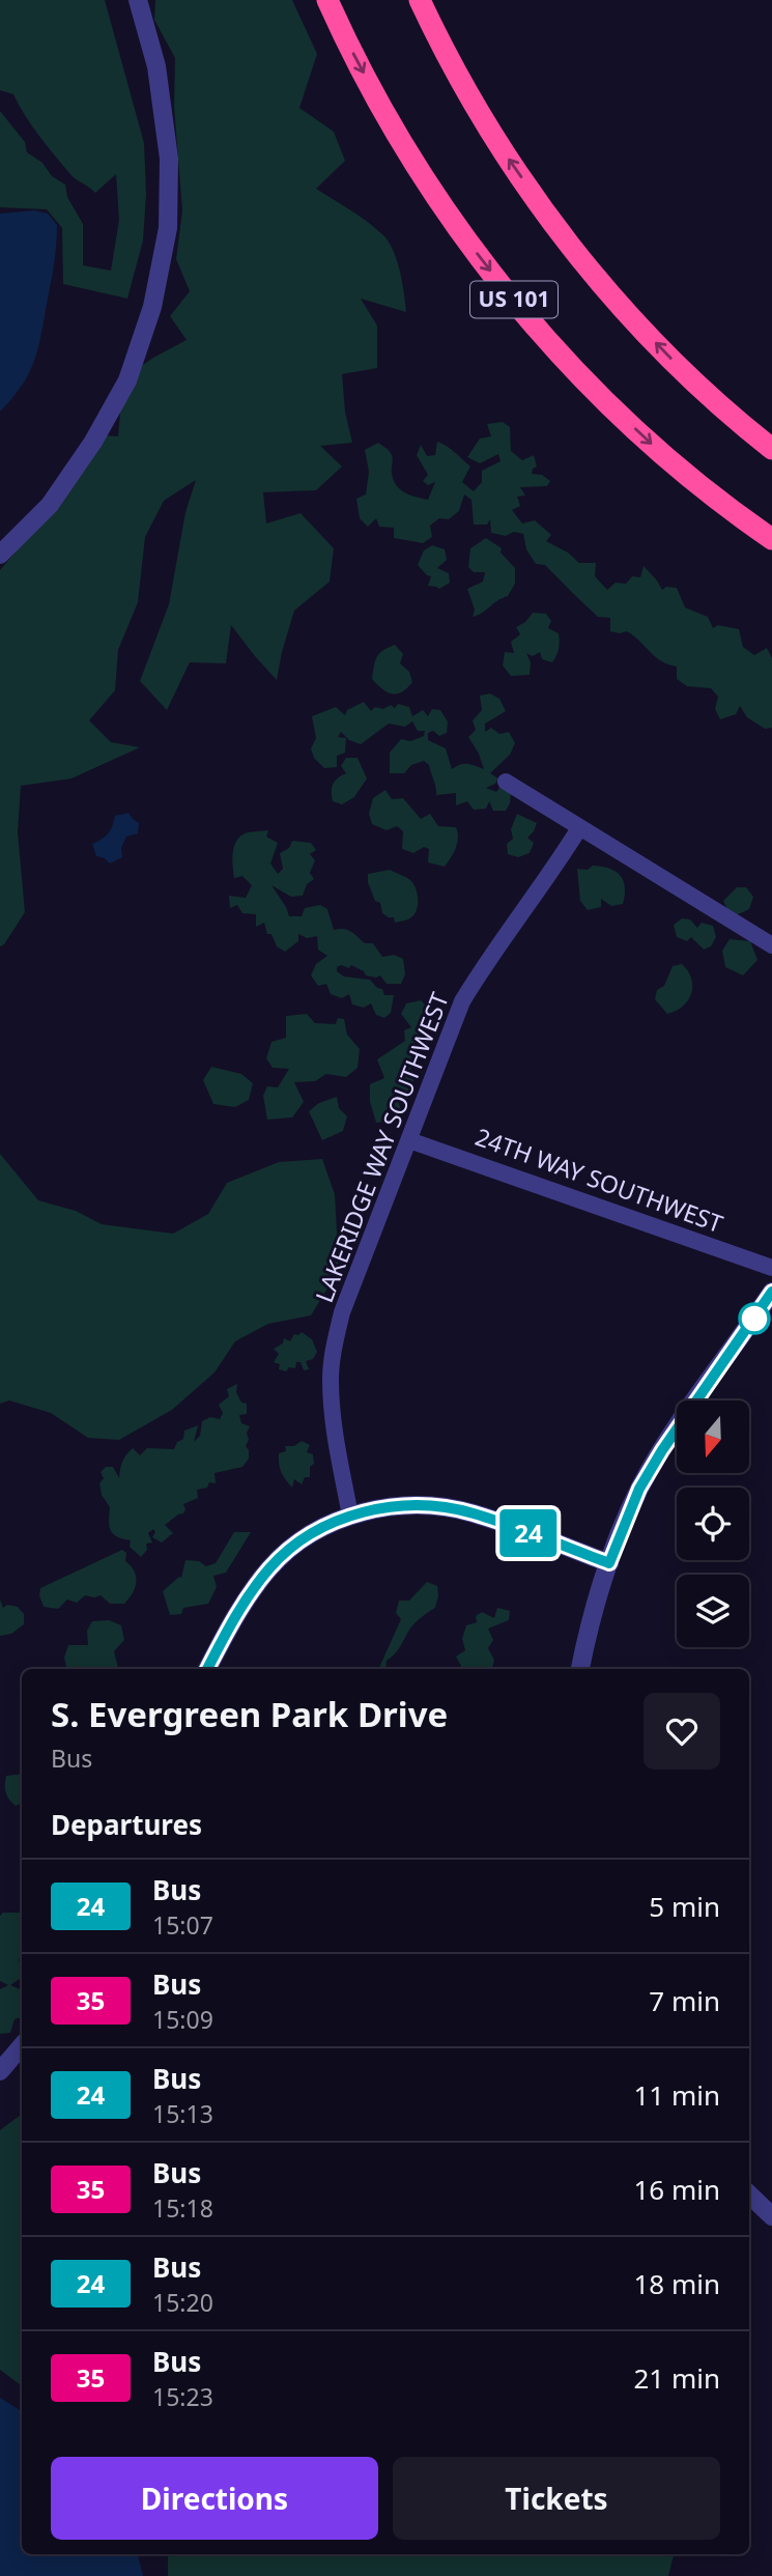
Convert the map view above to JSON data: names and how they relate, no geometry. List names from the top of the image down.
{
  "streets": {
    "highway": ["US 101"],
    "street": ["LAKERIDGE WAY SOUTHWEST", "24TH WAY SOUTHWEST"]
  },
  "crossings": [
    ["LAKERIDGE WAY SOUTHWEST", "24TH WAY SOUTHWEST"]
  ],
  "lines": ["bus line 24"],
  "north": "bottom",
  "page": {
    "on_map": "24",
    "heading": [
      ["S. Evergreen Park Drive", "Bus"],
      "Departures"
    ],
    "list": [
      {
        "mark": "24",
        "name": "Bus",
        "note": "15:07",
        "value": "5 min"
      },
      {
        "mark": "35",
        "name": "Bus",
        "note": "15:09",
        "value": "7 min"
      },
      {
        "mark": "24",
        "name": "Bus",
        "note": "15:13",
        "value": "11 min"
      },
      {
        "mark": "35",
        "name": "Bus",
        "note": "15:18",
        "value": "16 min"
      },
      {
        "mark": "24",
        "name": "Bus",
        "note": "15:20",
        "value": "18 min"
      },
      {
        "mark": "35",
        "name": "Bus",
        "note": "15:23",
        "value": "21 min"
      }
    ],
    "buttons": ["Directions", "Tickets"]
  }
}
